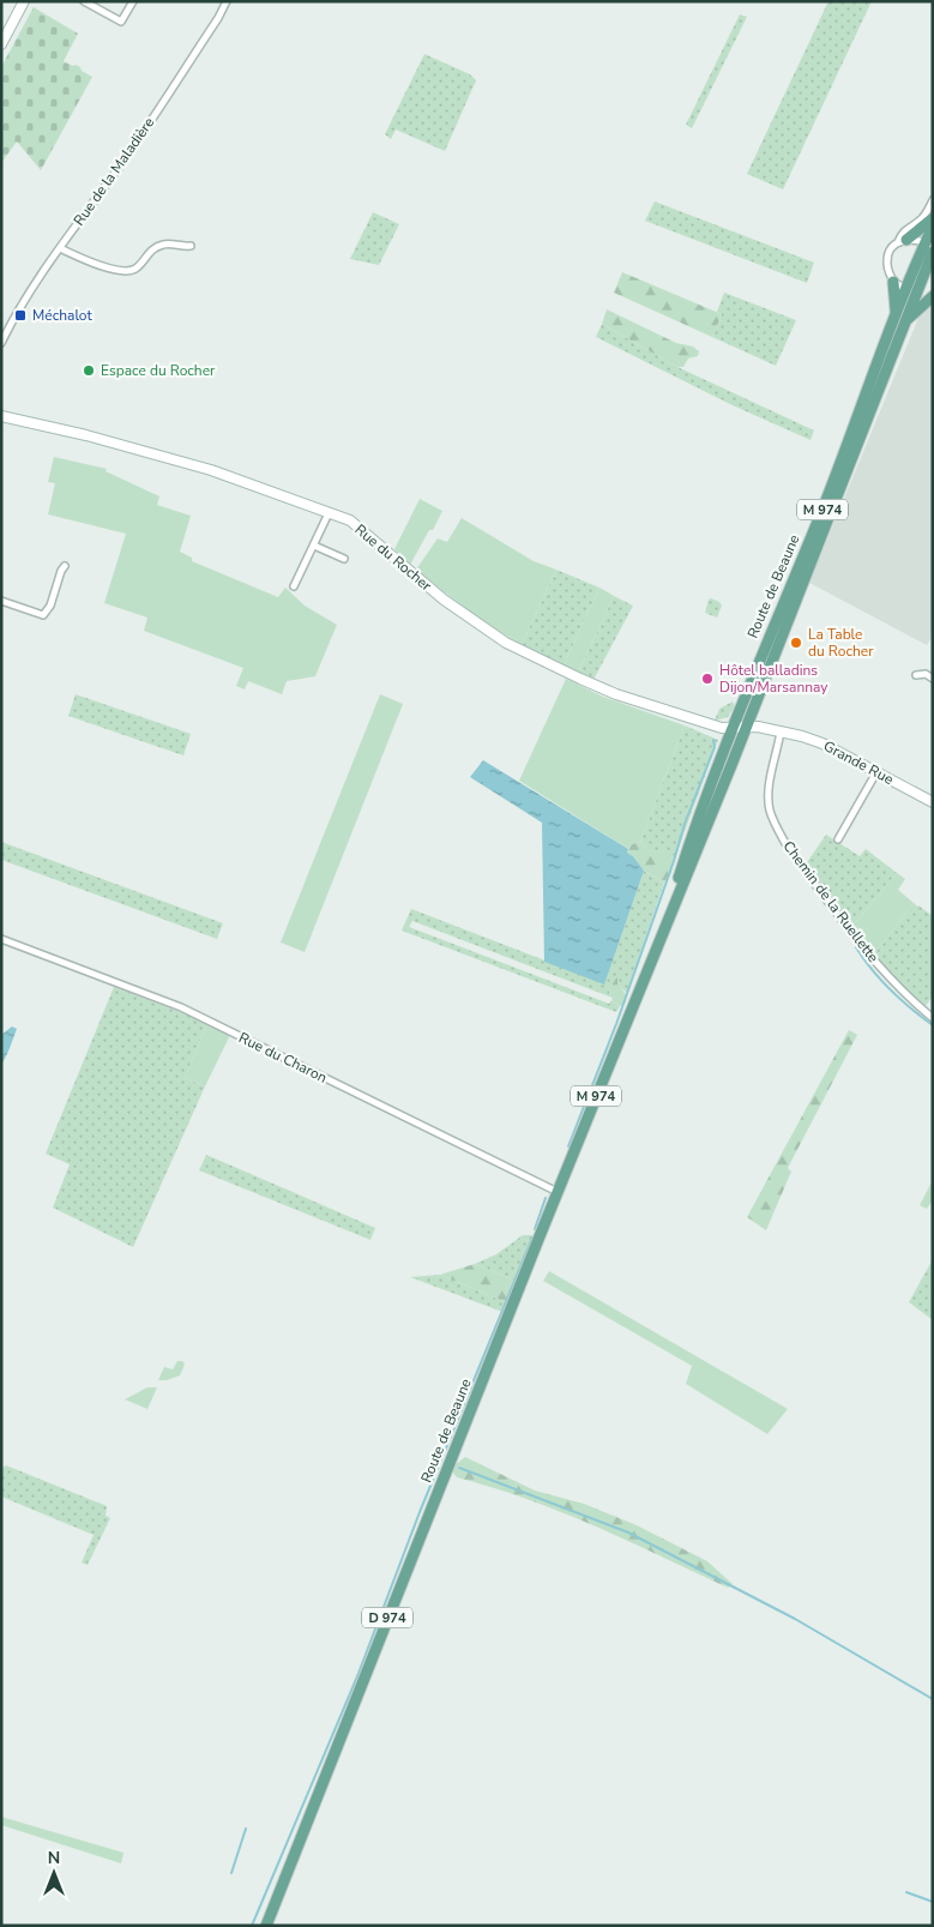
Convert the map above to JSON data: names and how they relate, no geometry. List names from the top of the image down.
{
  "streets": {
    "main road": [
      "M 974",
      "Rue du Rocher",
      "Route de Beaune",
      "Grande Rue",
      "D 974"
    ],
    "street": ["Rue de la Maladière", "Chemin de la Ruellette", "Rue du Charon"]
  },
  "crossings": [
    ["M 974", "Rue du Rocher"],
    ["M 974", "Route de Beaune"],
    ["M 974", "Grande Rue"],
    ["Rue du Rocher", "Route de Beaune"],
    ["Rue du Rocher", "Grande Rue"],
    ["Route de Beaune", "Grande Rue"],
    ["Route de Beaune", "Rue du Charon"],
    ["Grande Rue", "Chemin de la Ruellette"]
  ],
  "places": {
    "transit": ["Méchalot"],
    "other": ["Espace du Rocher", "La Table du Rocher", "Hôtel balladins Dijon/Marsannay"]
  },
  "north": "top"
}
